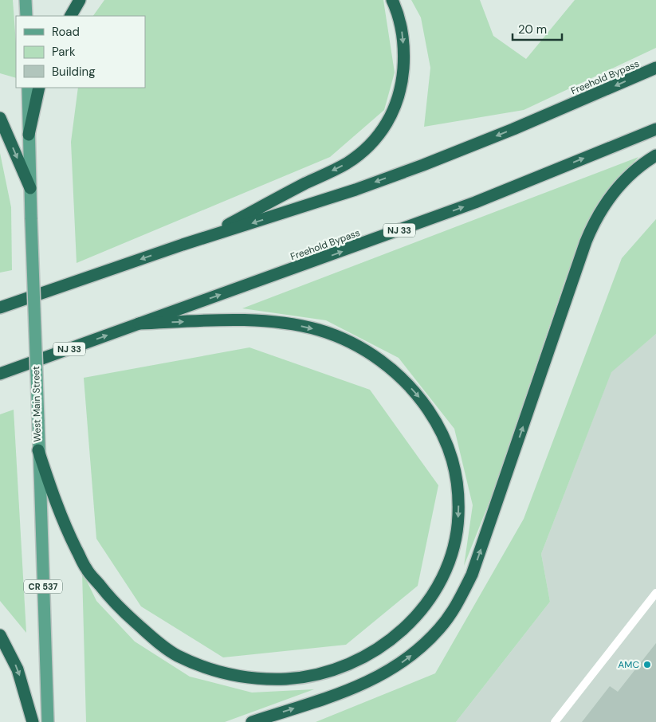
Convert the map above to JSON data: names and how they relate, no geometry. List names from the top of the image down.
{
  "streets": {
    "highway": ["Freehold Bypass", "NJ 33"],
    "main road": ["West Main Street", "CR 537"]
  },
  "places": ["AMC"],
  "legend": ["Road", "Park", "Building"],
  "scale_bar": "20 m"
}
